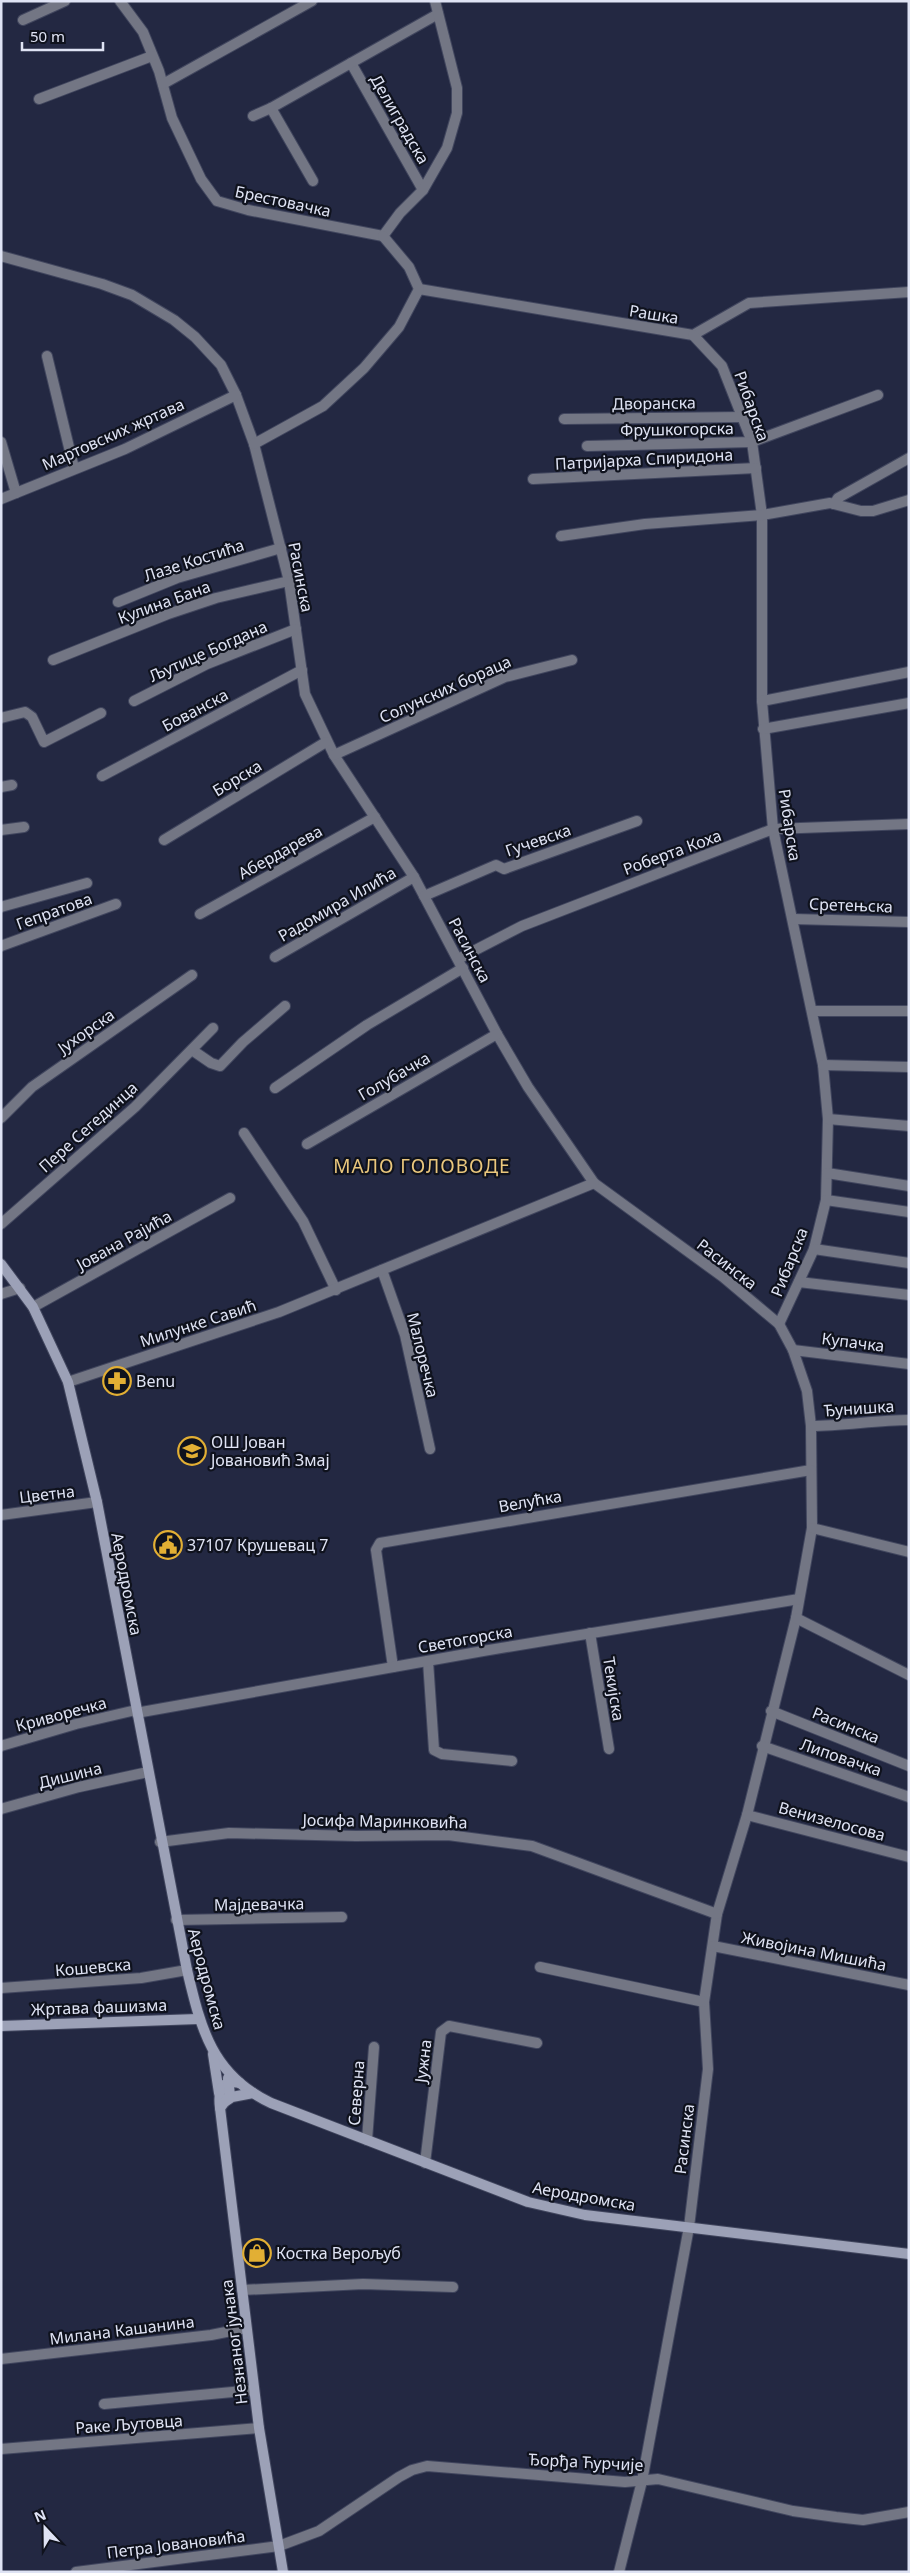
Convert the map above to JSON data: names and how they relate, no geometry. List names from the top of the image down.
{
  "streets": {
    "street": [
      "Делиградска",
      "Брестовачка",
      "Рашка",
      "Дворанска",
      "Рибарска",
      "Фрушкогорска",
      "Мартовских жртава",
      "Патријарха Спиридона",
      "Лазе Костића",
      "Расинска",
      "Кулина Бана",
      "Љутице Богдана",
      "Солунских бораца",
      "Бованска",
      "Борска",
      "Гучевска",
      "Абердарева",
      "Роберта Коха",
      "Радомира Илића",
      "Сретењска",
      "Гепратова",
      "Јухорска",
      "Голубачка",
      "Пере Сегединца",
      "Јована Рајића",
      "Милунке Савић",
      "Купачка",
      "Малоречка",
      "Ђунишка",
      "Цветна",
      "Велућка",
      "Аеродромска",
      "Светогорска",
      "Текијска",
      "Криворечка",
      "Липовачка",
      "Дишина",
      "Јосифа Маринковића",
      "Венизелосова",
      "Мајдевачка",
      "Живојина Мишића",
      "Кошевска",
      "Жртава фашизма",
      "Јужна",
      "Северна",
      "Милана Кашанина",
      "Незнаног јунака",
      "Раке Љутовца",
      "Ђорђа Ћурчије",
      "Петра Јовановића"
    ]
  },
  "crossings": [
    ["Рашка", "Рибарска"],
    ["Дворанска", "Рибарска"],
    ["Рибарска", "Фрушкогорска"],
    ["Рибарска", "Патријарха Спиридона"],
    ["Рибарска", "Расинска"],
    ["Рибарска", "Роберта Коха"],
    ["Рибарска", "Сретењска"],
    ["Мартовских жртава", "Расинска"],
    ["Лазе Костића", "Расинска"],
    ["Расинска", "Кулина Бана"],
    ["Расинска", "Љутице Богдана"],
    ["Расинска", "Солунских бораца"],
    ["Расинска", "Бованска"],
    ["Расинска", "Борска"],
    ["Расинска", "Гучевска"],
    ["Расинска", "Абердарева"],
    ["Расинска", "Роберта Коха"],
    ["Расинска", "Радомира Илића"],
    ["Расинска", "Голубачка"],
    ["Расинска", "Милунке Савић"],
    ["Расинска", "Купачка"],
    ["Расинска", "Ђунишка"],
    ["Расинска", "Велућка"],
    ["Расинска", "Аеродромска"],
    ["Расинска", "Светогорска"],
    ["Расинска", "Липовачка"],
    ["Расинска", "Јосифа Маринковића"],
    ["Расинска", "Венизелосова"],
    ["Расинска", "Живојина Мишића"],
    ["Расинска", "Ђорђа Ћурчије"],
    ["Јована Рајића", "Аеродромска"],
    ["Милунке Савић", "Малоречка"],
    ["Милунке Савић", "Аеродромска"],
    ["Цветна", "Аеродромска"],
    ["Велућка", "Светогорска"],
    ["Аеродромска", "Светогорска"],
    ["Аеродромска", "Криворечка"],
    ["Аеродромска", "Дишина"],
    ["Аеродромска", "Јосифа Маринковића"],
    ["Аеродромска", "Мајдевачка"],
    ["Аеродромска", "Кошевска"],
    ["Аеродромска", "Жртава фашизма"],
    ["Аеродромска", "Јужна"],
    ["Аеродромска", "Северна"],
    ["Аеродромска", "Незнаног јунака"],
    ["Светогорска", "Текијска"],
    ["Светогорска", "Криворечка"],
    ["Милана Кашанина", "Незнаног јунака"],
    ["Незнаног јунака", "Раке Љутовца"],
    ["Незнаног јунака", "Ђорђа Ћурчије"],
    ["Незнаног јунака", "Петра Јовановића"],
    ["Ђорђа Ћурчије", "Петра Јовановића"]
  ],
  "districts": ["МАЛО ГОЛОВОДЕ"],
  "places": {
    "pharmacy": ["Benu"],
    "school or university": ["ОШ Јован Јовановић Змај"],
    "public building": ["37107 Крушевац 7"],
    "shop": ["Костка Верољуб"]
  },
  "scale_bar": "50 m",
  "north": "top"
}
